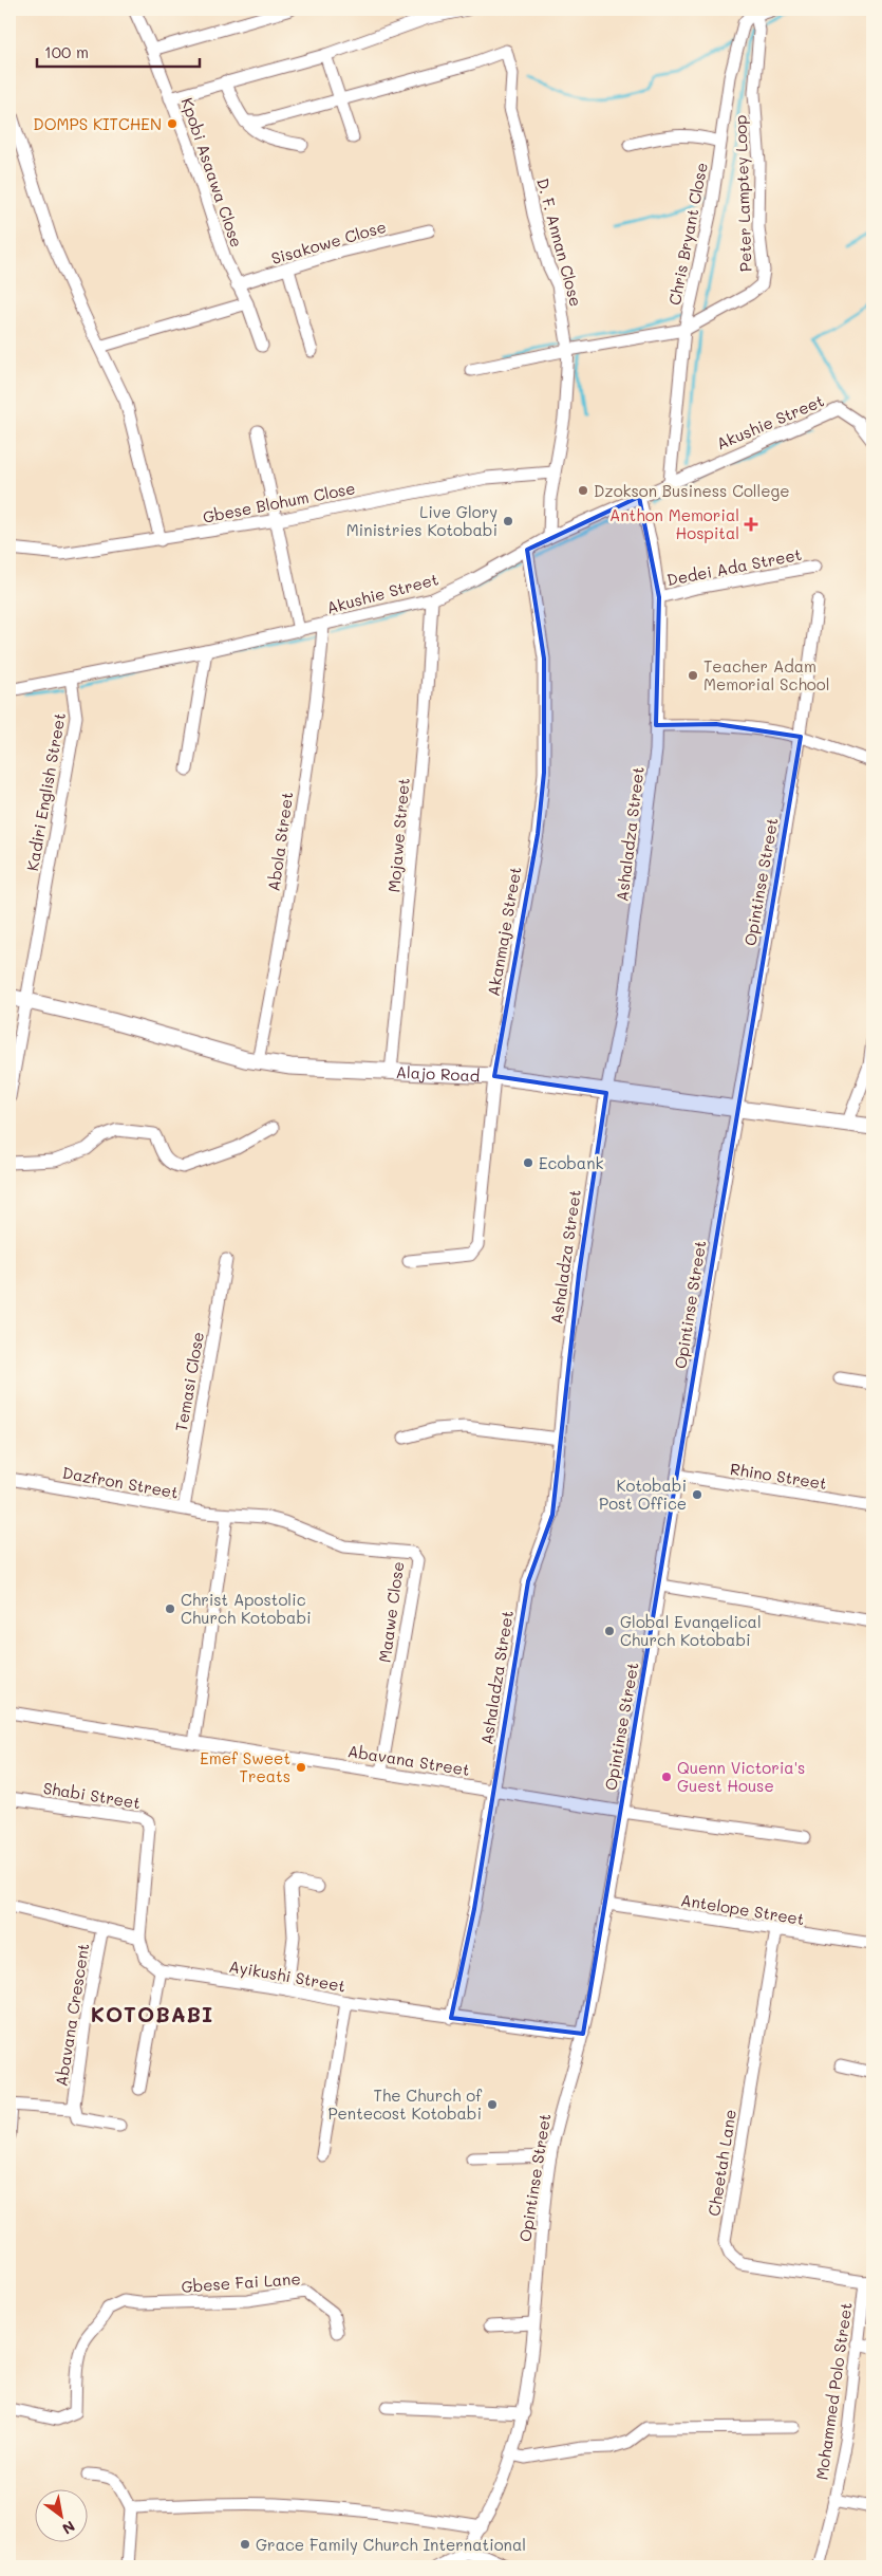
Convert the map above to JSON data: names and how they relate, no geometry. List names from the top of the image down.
{
  "streets": {
    "street": [
      "Kpobi Asaawa Close",
      "Peter Lamptey Loop",
      "Chris Bryant Close",
      "Sisakowe Close",
      "D. F. Annan Close",
      "Akushie Street",
      "Gbese Blohum Close",
      "Dedei Ada Street",
      "Kadiri English Street",
      "Ashaladza Street",
      "Mojawe Street",
      "Abola Street",
      "Opintinse Street",
      "Akanmaje Street",
      "Alajo Road",
      "Temasi Close",
      "Rhino Street",
      "Dazfron Street",
      "Maawe Close",
      "Abavana Street",
      "Shabi Street",
      "Antelope Street",
      "Ayikushi Street",
      "Abavana Crescent",
      "Cheetah Lane",
      "Gbese Fai Lane",
      "Mohammed Polo Street"
    ]
  },
  "crossings": [
    ["Kpobi Asaawa Close", "Sisakowe Close"],
    ["Peter Lamptey Loop", "Chris Bryant Close"],
    ["Peter Lamptey Loop", "D. F. Annan Close"],
    ["Chris Bryant Close", "Akushie Street"],
    ["D. F. Annan Close", "Akushie Street"],
    ["D. F. Annan Close", "Gbese Blohum Close"],
    ["Akushie Street", "Kadiri English Street"],
    ["Akushie Street", "Ashaladza Street"],
    ["Akushie Street", "Mojawe Street"],
    ["Akushie Street", "Abola Street"],
    ["Akushie Street", "Akanmaje Street"],
    ["Dedei Ada Street", "Ashaladza Street"],
    ["Kadiri English Street", "Alajo Road"],
    ["Ashaladza Street", "Alajo Road"],
    ["Ashaladza Street", "Abavana Street"],
    ["Ashaladza Street", "Ayikushi Street"],
    ["Mojawe Street", "Alajo Road"],
    ["Abola Street", "Alajo Road"],
    ["Opintinse Street", "Alajo Road"],
    ["Opintinse Street", "Rhino Street"],
    ["Opintinse Street", "Abavana Street"],
    ["Opintinse Street", "Antelope Street"],
    ["Opintinse Street", "Ayikushi Street"],
    ["Akanmaje Street", "Alajo Road"],
    ["Temasi Close", "Dazfron Street"],
    ["Dazfron Street", "Maawe Close"],
    ["Maawe Close", "Abavana Street"],
    ["Antelope Street", "Cheetah Lane"],
    ["Cheetah Lane", "Mohammed Polo Street"]
  ],
  "districts": ["KOTOBABI"],
  "places": {
    "other": [
      "DOMPS KITCHEN",
      "Dzokson Business College",
      "Live Glory Ministries Kotobabi",
      "Teacher Adam Memorial School",
      "Ecobank",
      "Kotobabi Post Office",
      "Christ Apostolic Church Kotobabi",
      "Global Evangelical Church Kotobabi",
      "Emef Sweet Treats",
      "Quenn Victoria's Guest House",
      "The Church of Pentecost Kotobabi",
      "Grace Family Church International"
    ],
    "health": ["Anthon Memorial Hospital"]
  },
  "scale_bar": "100 m",
  "north": "bottom right"
}
